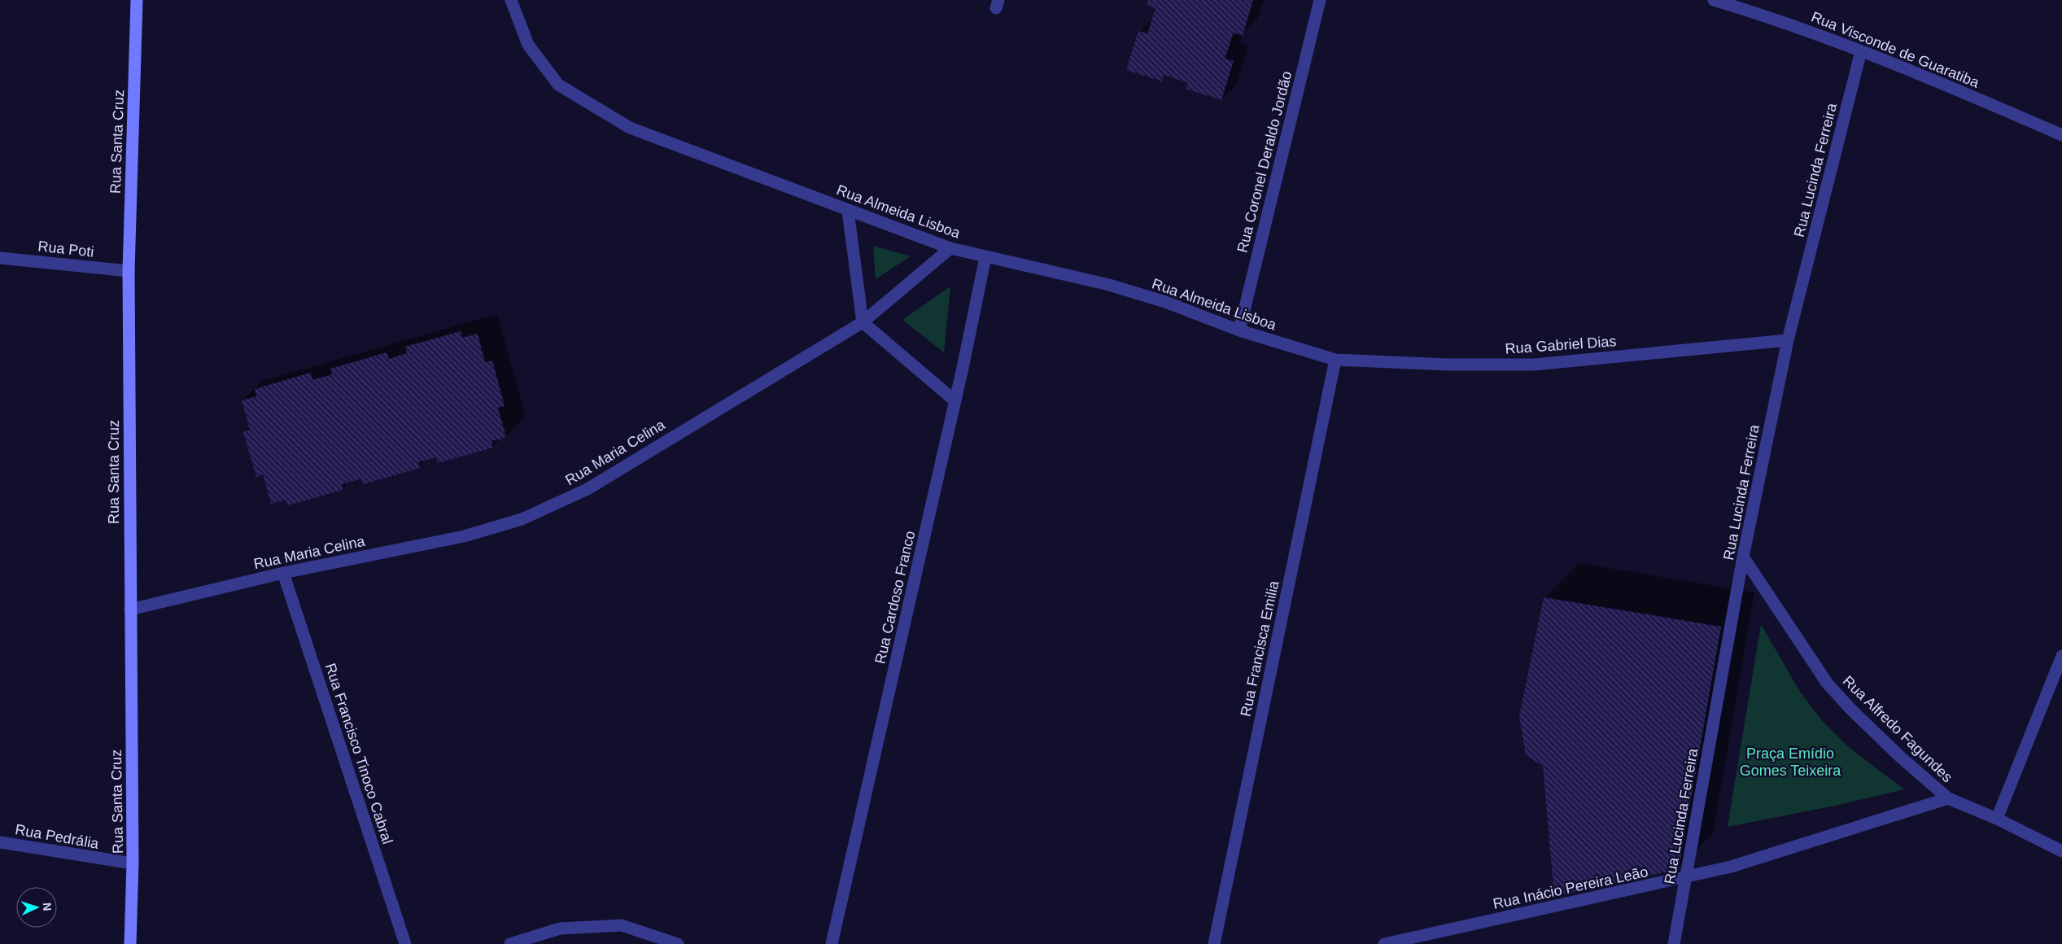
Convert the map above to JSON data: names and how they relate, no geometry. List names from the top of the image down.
{
  "streets": {
    "main road": ["Rua Santa Cruz"],
    "street": [
      "Rua Visconde de Guaratiba",
      "Rua Coronel Deraldo Jordão",
      "Rua Lucinda Ferreira",
      "Rua Almeida Lisboa",
      "Rua Poti",
      "Rua Gabriel Dias",
      "Rua Maria Celina",
      "Rua Cardoso Franco",
      "Rua Francisca Emilia",
      "Rua Alfredo Fagundes",
      "Rua Francisco Tinoco Cabral",
      "Rua Pedrália",
      "Rua Inácio Pereira Leão"
    ]
  },
  "crossings": [
    ["Rua Visconde de Guaratiba", "Rua Lucinda Ferreira"],
    ["Rua Santa Cruz", "Rua Poti"],
    ["Rua Santa Cruz", "Rua Maria Celina"],
    ["Rua Santa Cruz", "Rua Pedrália"],
    ["Rua Coronel Deraldo Jordão", "Rua Almeida Lisboa"],
    ["Rua Lucinda Ferreira", "Rua Gabriel Dias"],
    ["Rua Lucinda Ferreira", "Rua Alfredo Fagundes"],
    ["Rua Lucinda Ferreira", "Rua Inácio Pereira Leão"],
    ["Rua Almeida Lisboa", "Rua Gabriel Dias"],
    ["Rua Almeida Lisboa", "Rua Maria Celina"],
    ["Rua Almeida Lisboa", "Rua Cardoso Franco"],
    ["Rua Almeida Lisboa", "Rua Francisca Emilia"],
    ["Rua Gabriel Dias", "Rua Francisca Emilia"],
    ["Rua Maria Celina", "Rua Francisco Tinoco Cabral"],
    ["Rua Alfredo Fagundes", "Rua Inácio Pereira Leão"]
  ],
  "parks": ["Praça Emídio Gomes Teixeira"],
  "north": "right"
}
